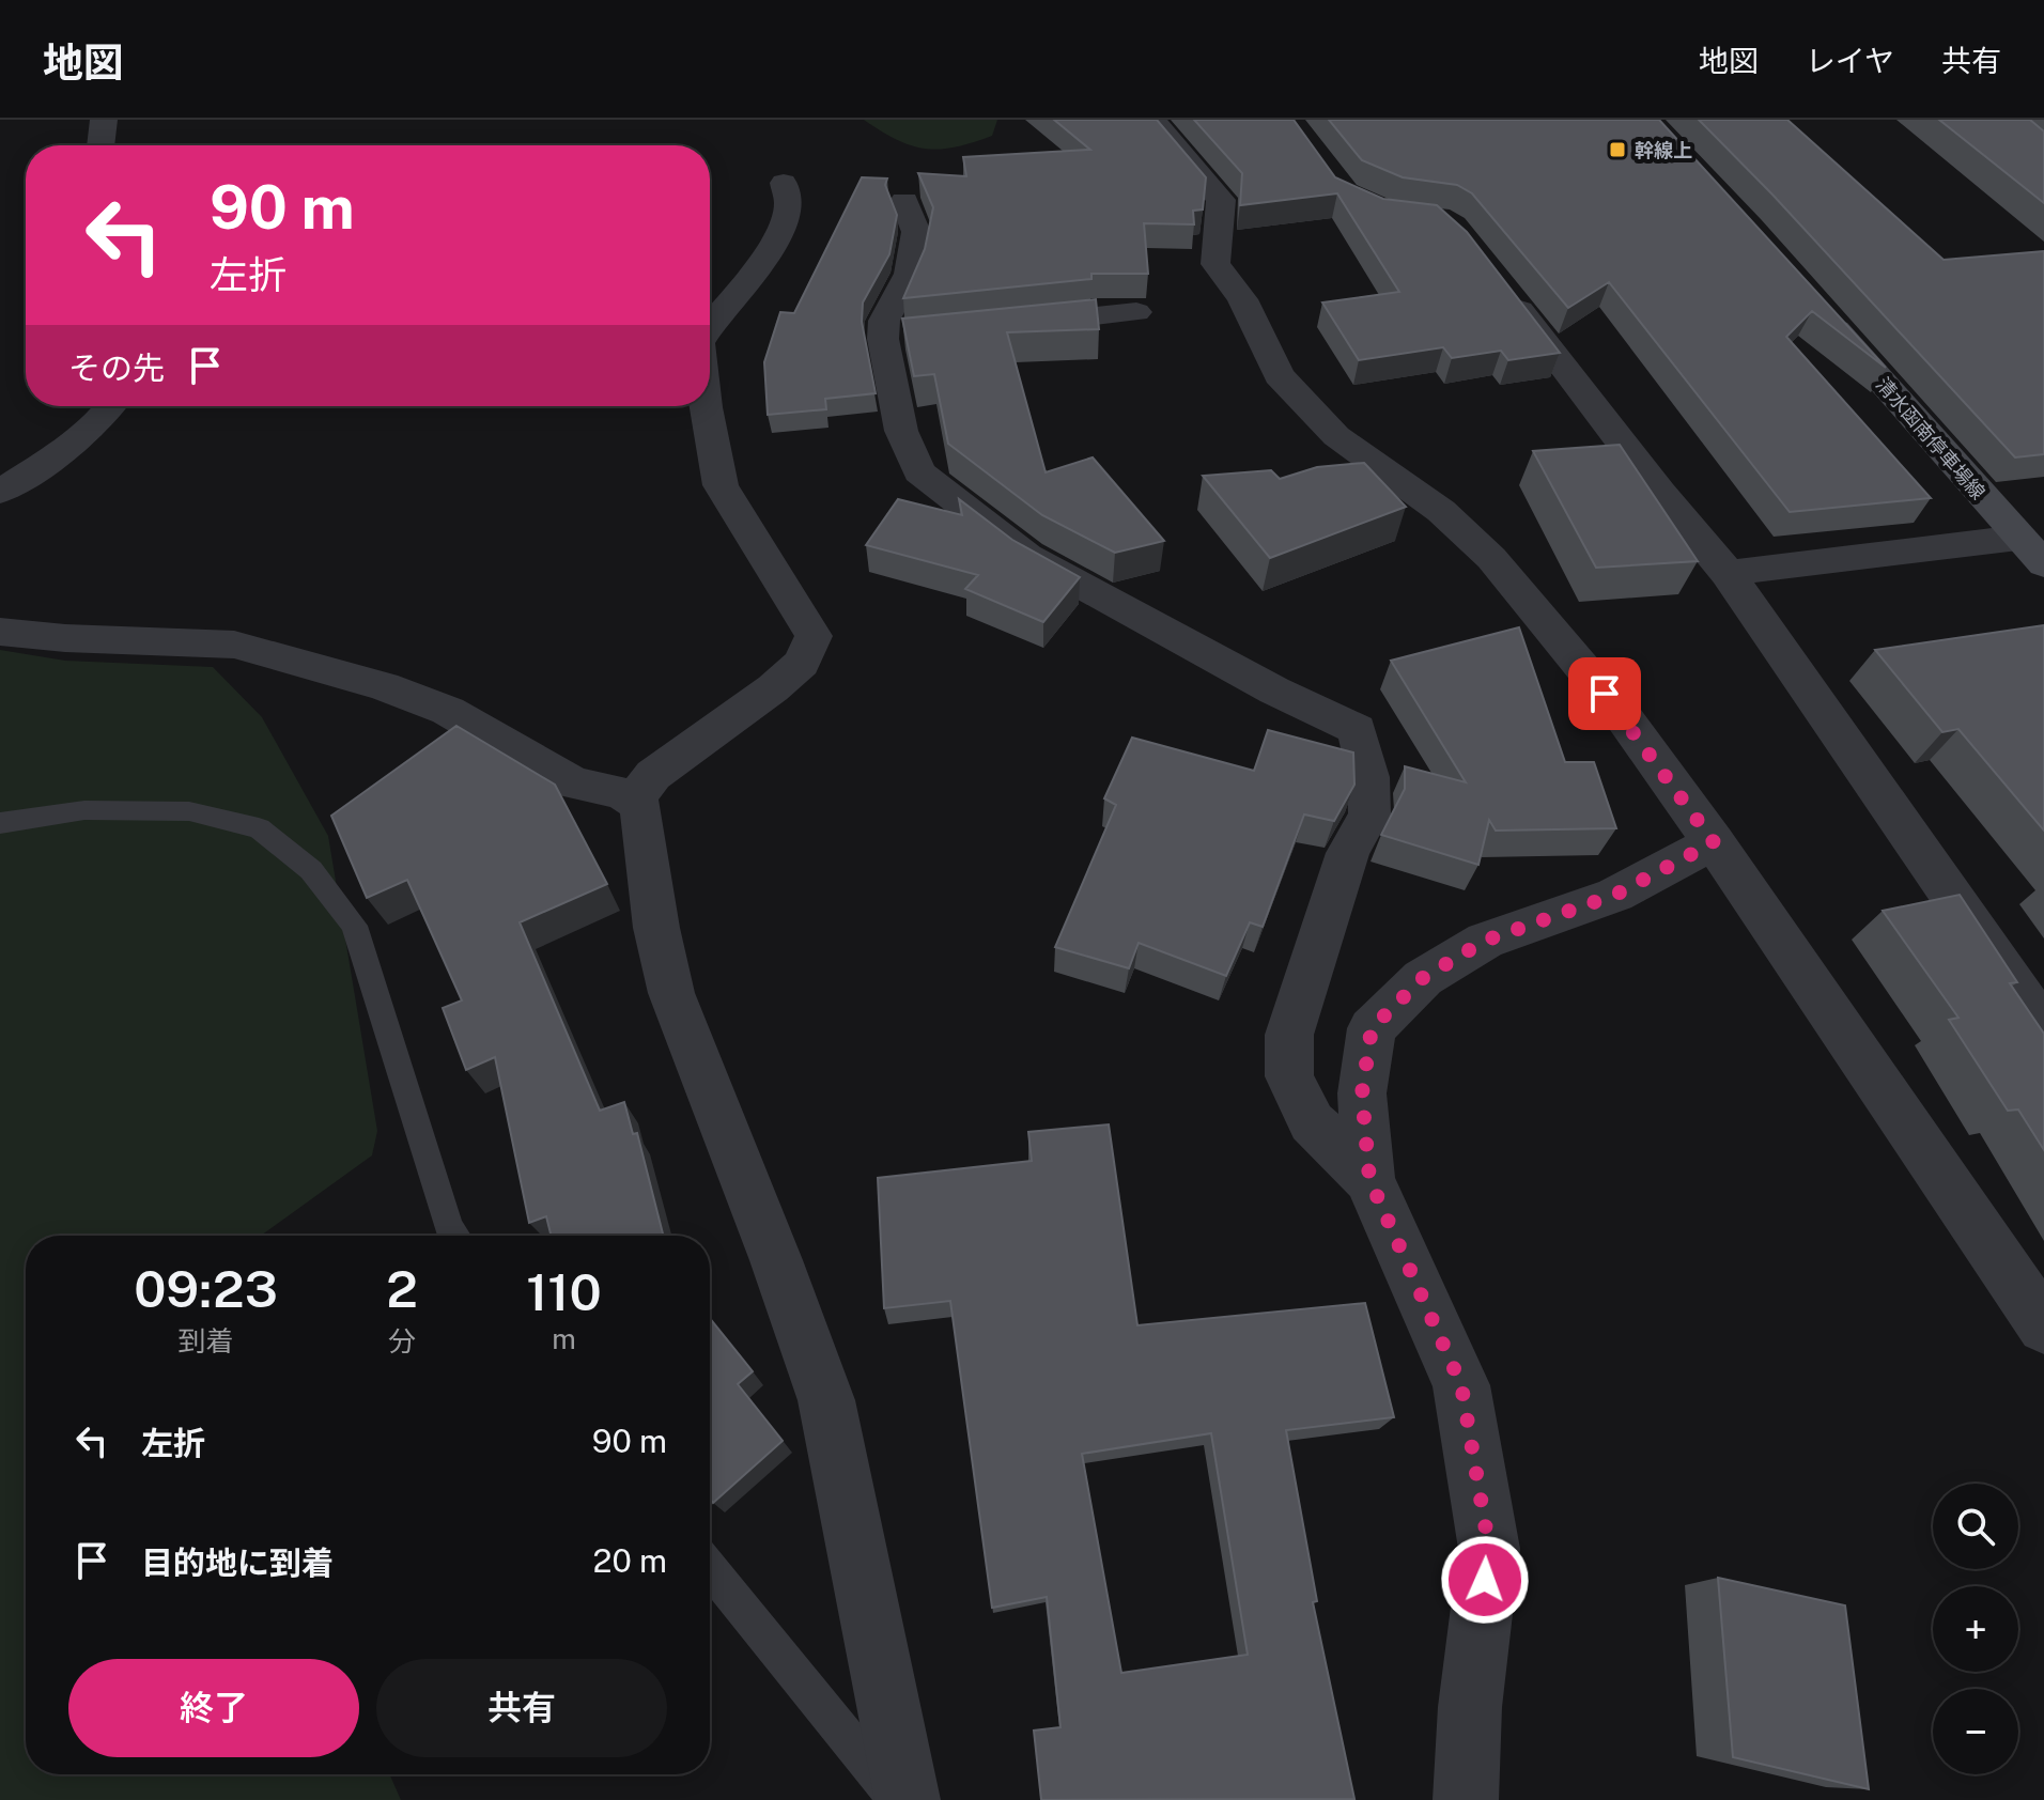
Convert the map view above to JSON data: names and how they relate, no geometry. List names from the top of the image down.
{
  "streets": {
    "main road": ["清水函南停車場線"]
  },
  "places": {
    "transit": ["幹線上"]
  },
  "page": {
    "header": "地図",
    "nav": ["地図", "レイヤ", "共有"],
    "turn": ["90 m", "左折"],
    "then": "その先",
    "eta": [
      "09:23",
      "到着",
      "2",
      "分",
      "110",
      "m"
    ],
    "list": [
      {
        "name": "左折",
        "value": "90 m"
      },
      {
        "name": "目的地に到着",
        "value": "20 m"
      }
    ],
    "map_buttons": ["+", "−"],
    "buttons": ["終了", "共有"]
  }
}
